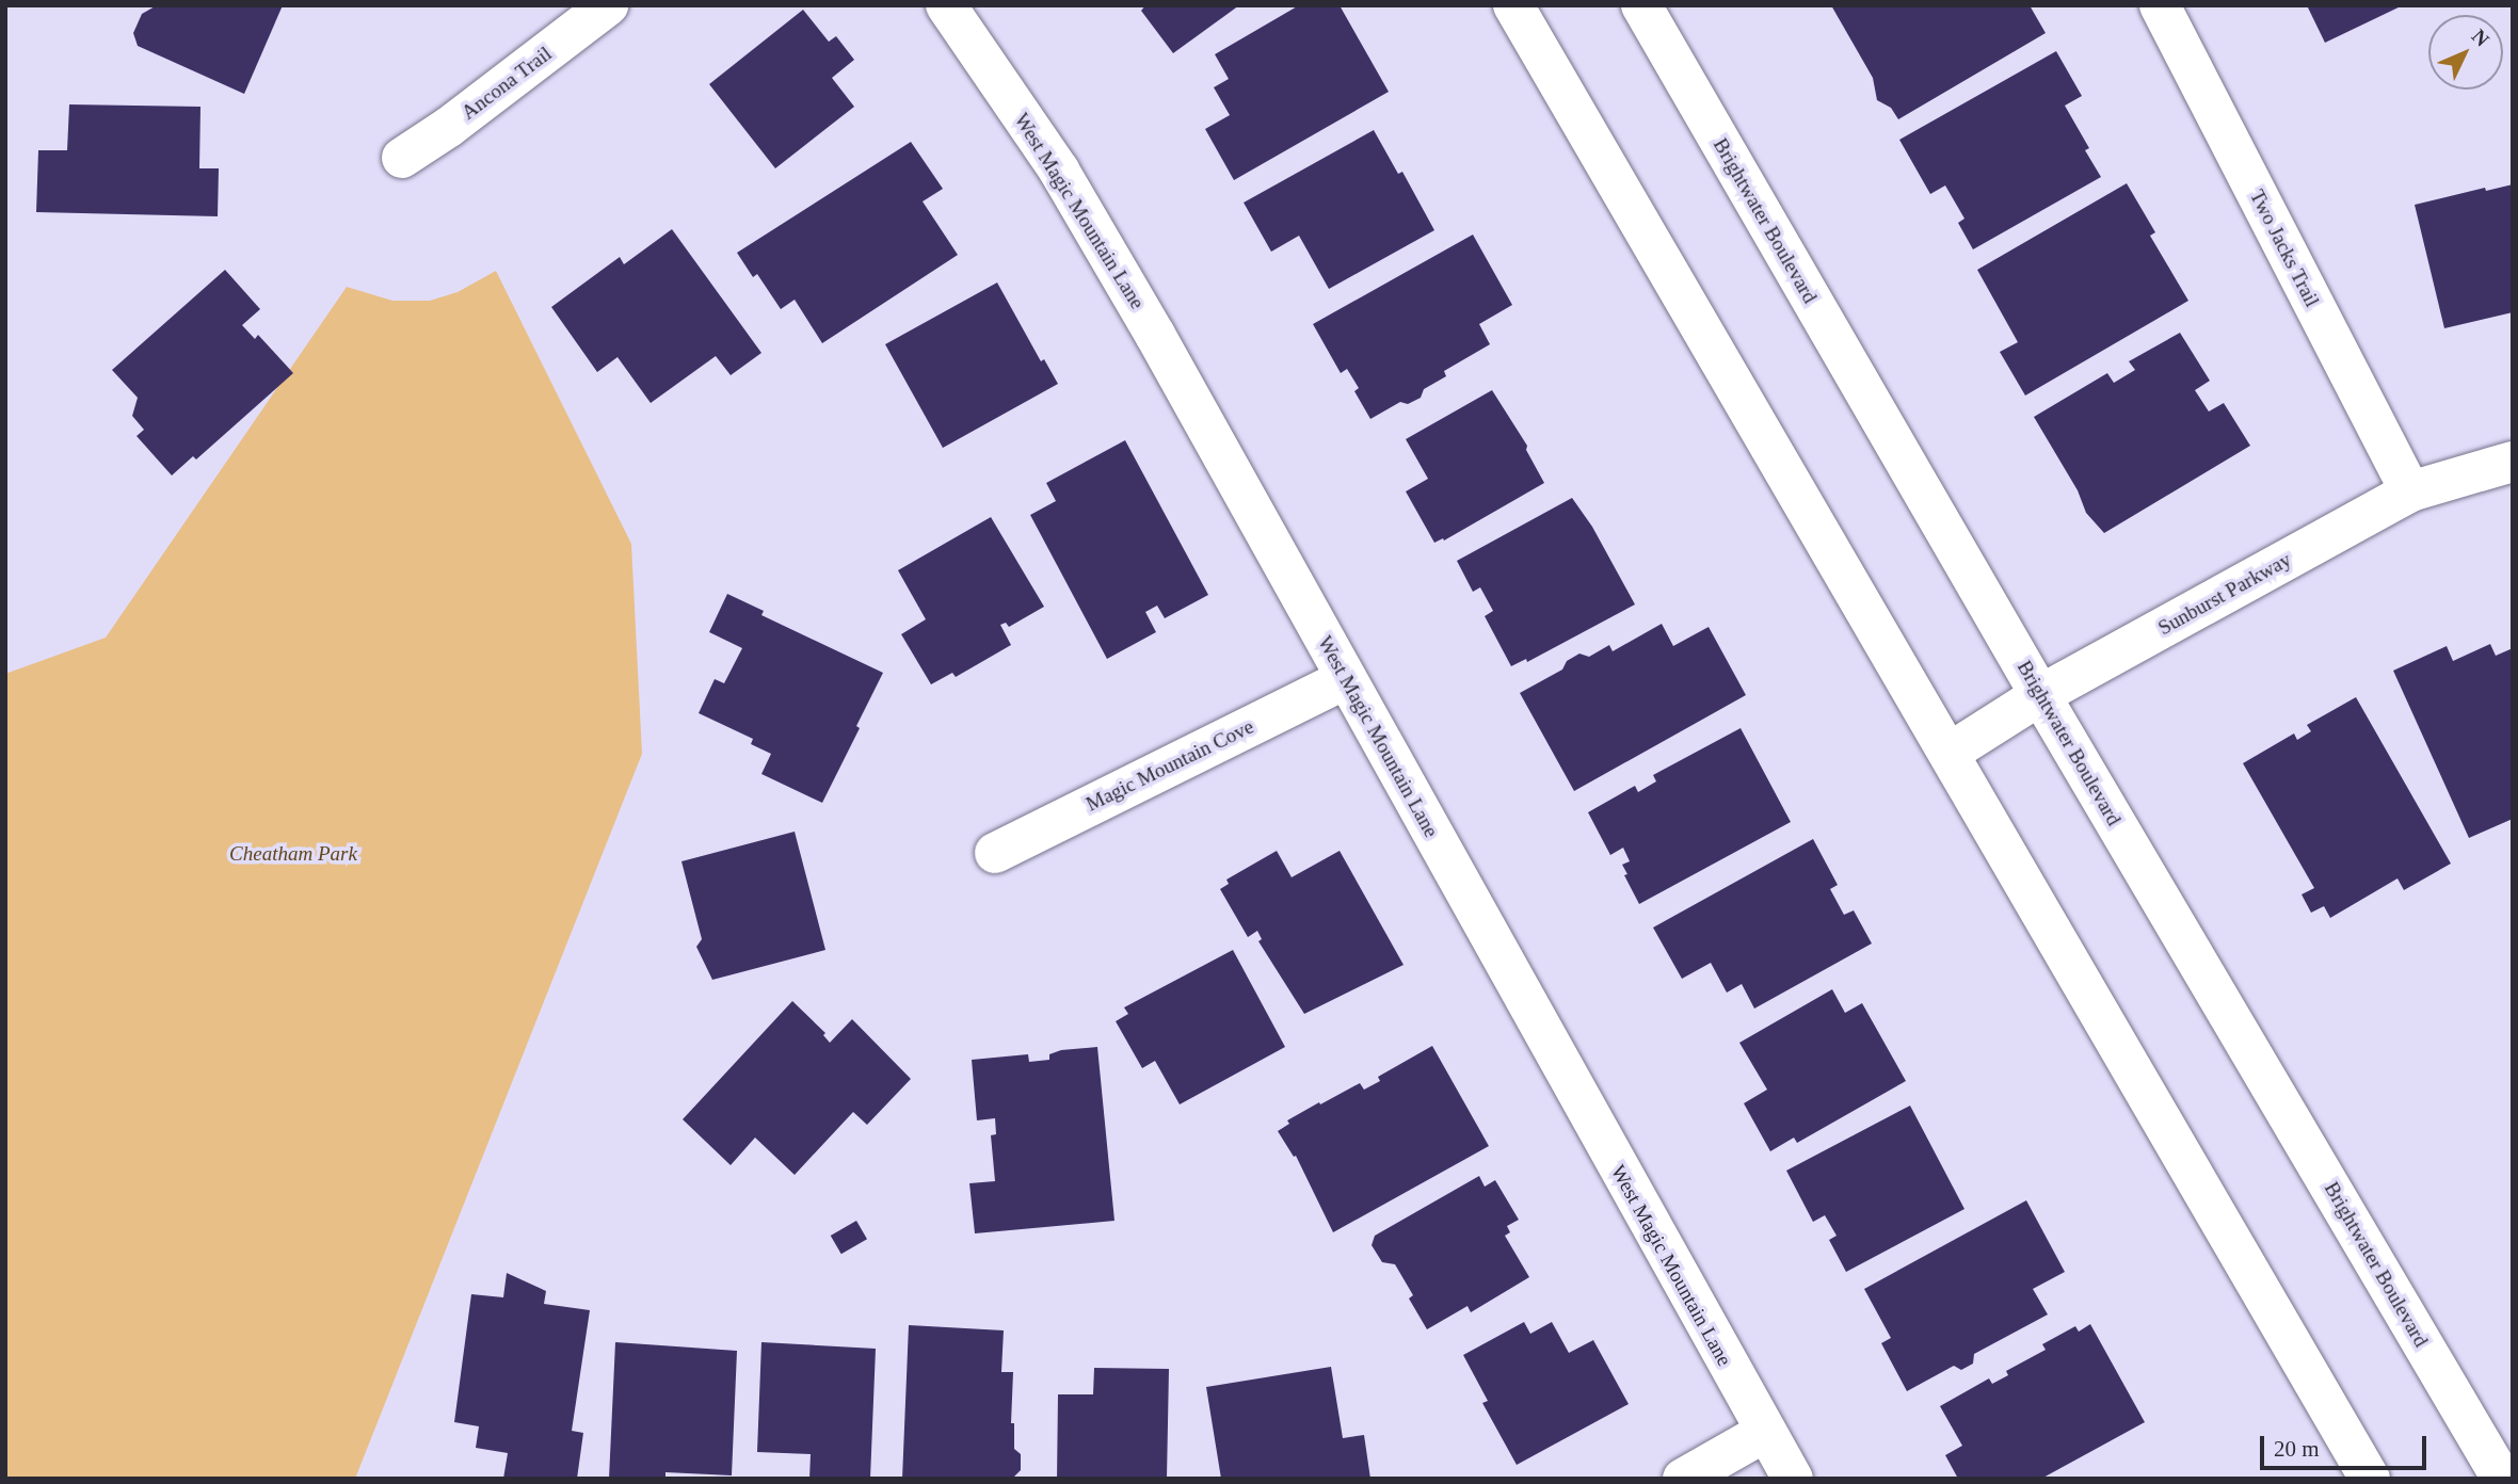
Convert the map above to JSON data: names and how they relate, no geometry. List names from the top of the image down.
{
  "streets": {
    "street": [
      "Ancona Trail",
      "West Magic Mountain Lane",
      "Brightwater Boulevard",
      "Two Jacks Trail",
      "Sunburst Parkway",
      "Magic Mountain Cove"
    ]
  },
  "crossings": [
    ["West Magic Mountain Lane", "Magic Mountain Cove"],
    ["Brightwater Boulevard", "Sunburst Parkway"],
    ["Two Jacks Trail", "Sunburst Parkway"]
  ],
  "parks": ["Cheatham Park"],
  "scale_bar": "20 m",
  "north": "top right"
}
